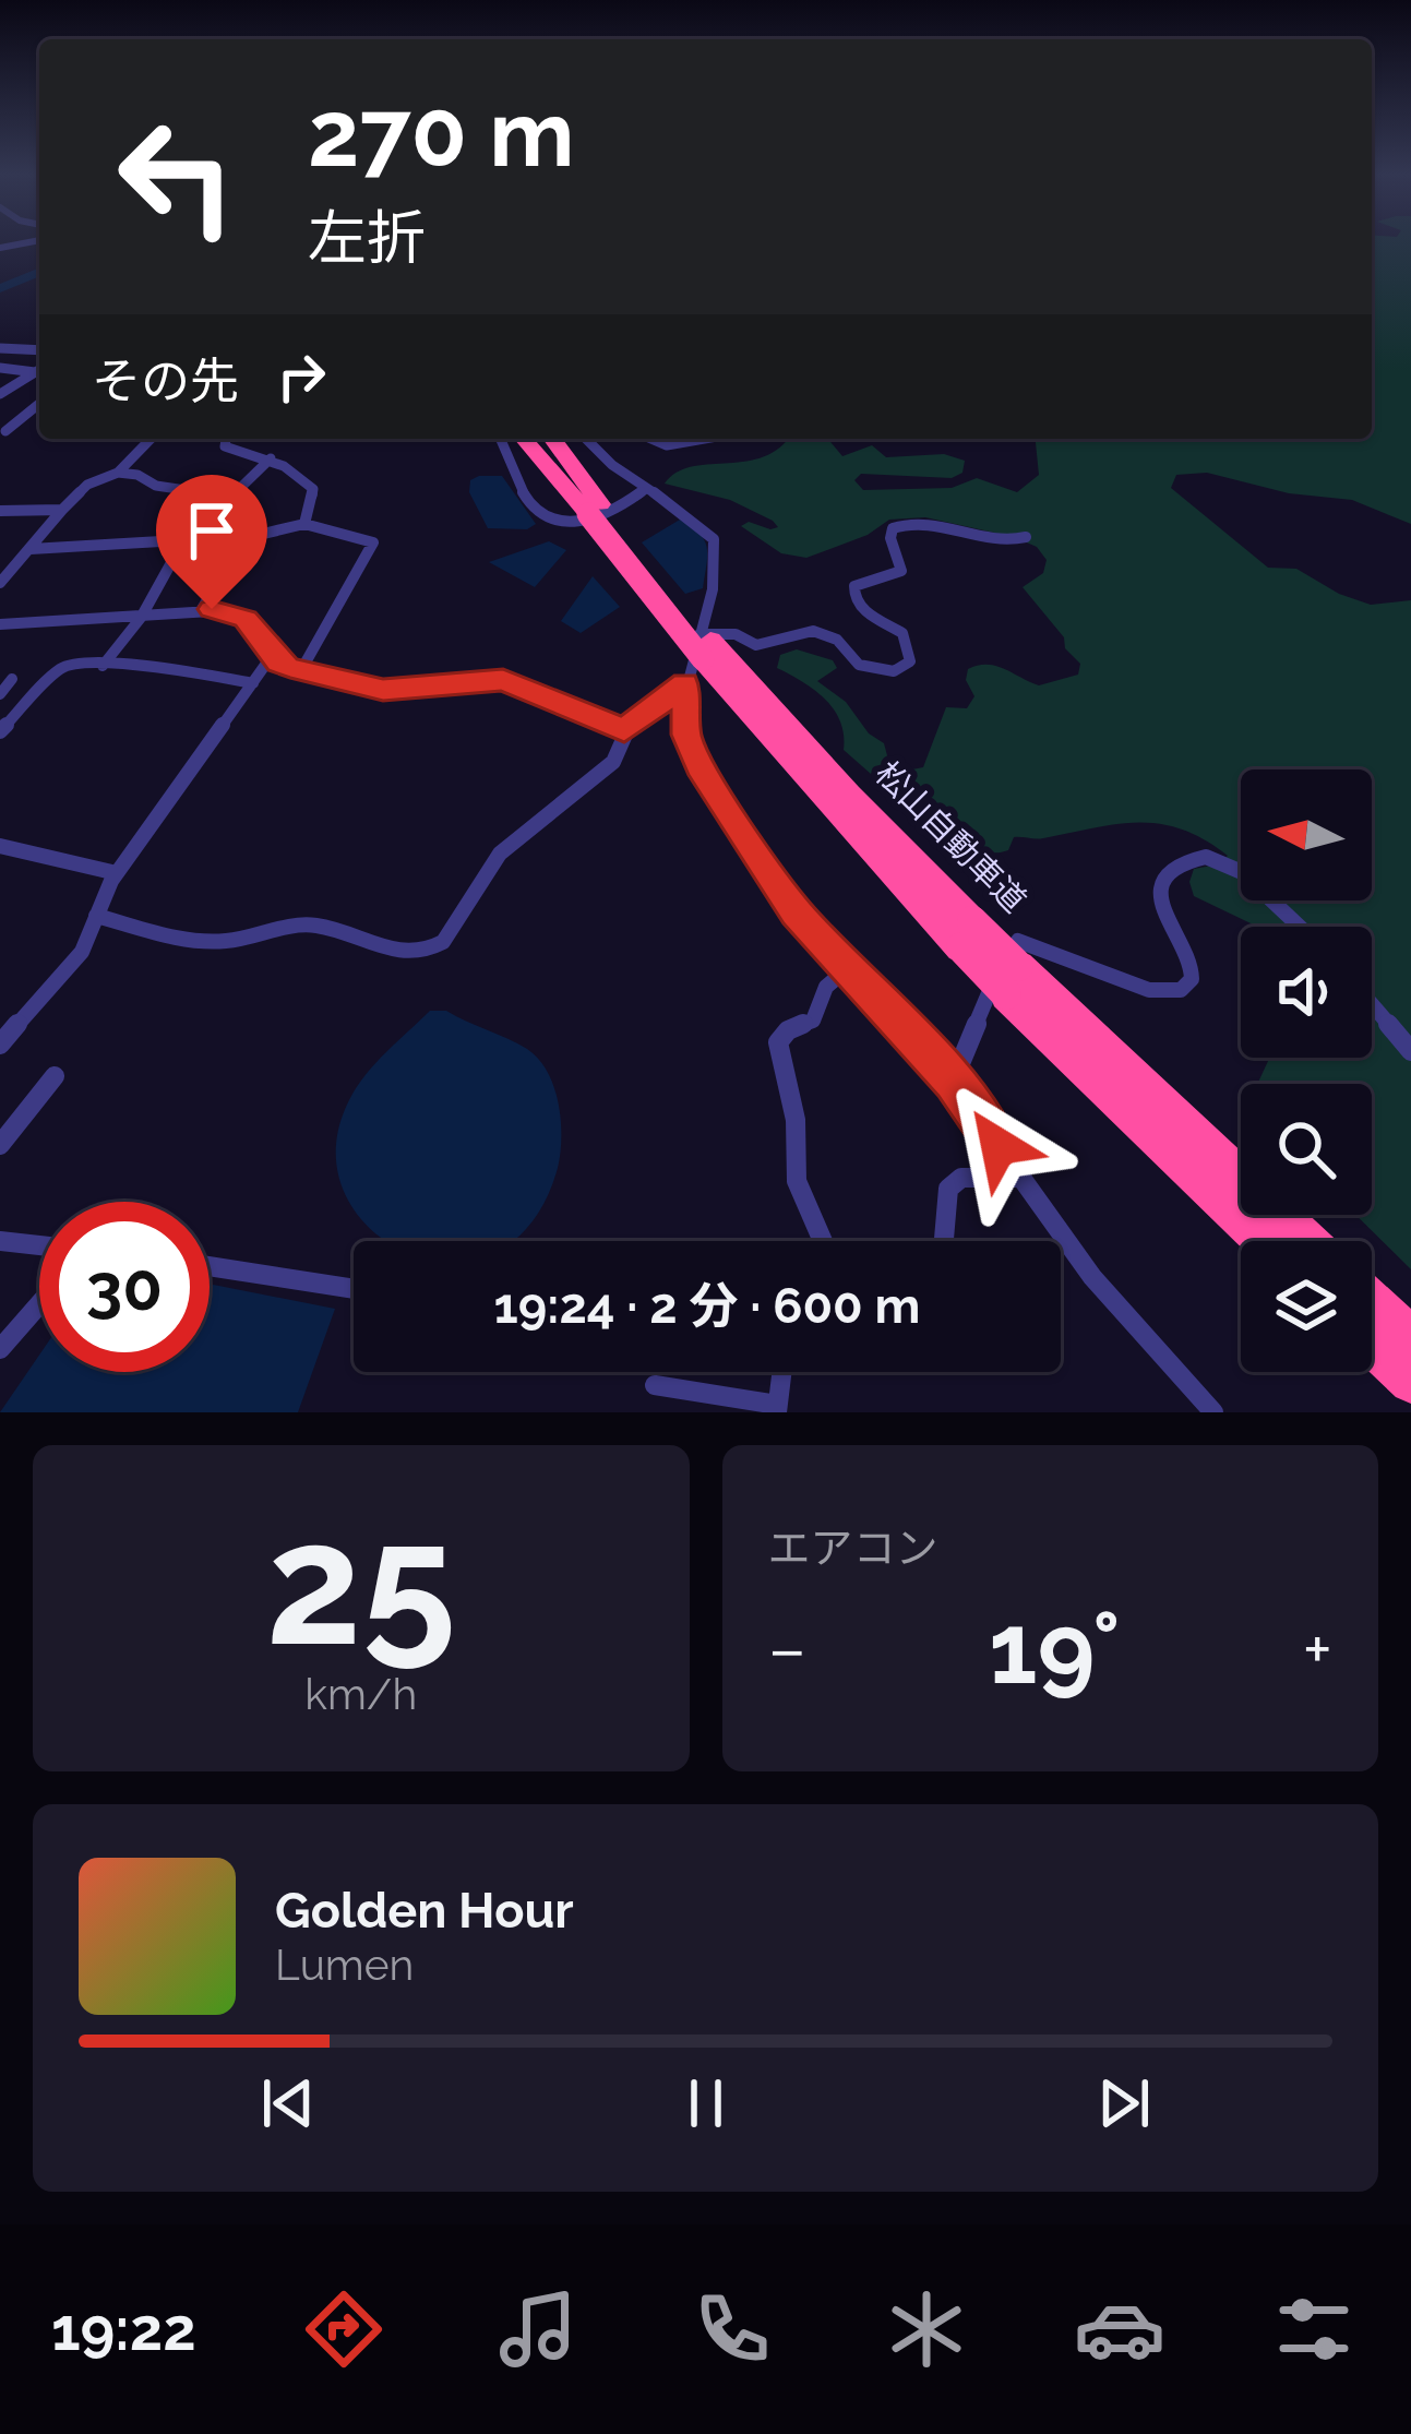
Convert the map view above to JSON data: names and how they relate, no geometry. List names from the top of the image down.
{
  "streets": {
    "highway": ["松山自動車道"]
  },
  "north": "left",
  "page": {
    "turn": ["270 m", "左折"],
    "then": "その先",
    "limit": "30",
    "trip": "19:24 · 2 分 · 600 m",
    "tile": [
      ["25", "km/h"],
      "エアコン"
    ],
    "heat": ["−", "19°", "+"],
    "song": ["Golden Hour", "Lumen"],
    "tabs": "19:22"
  }
}
